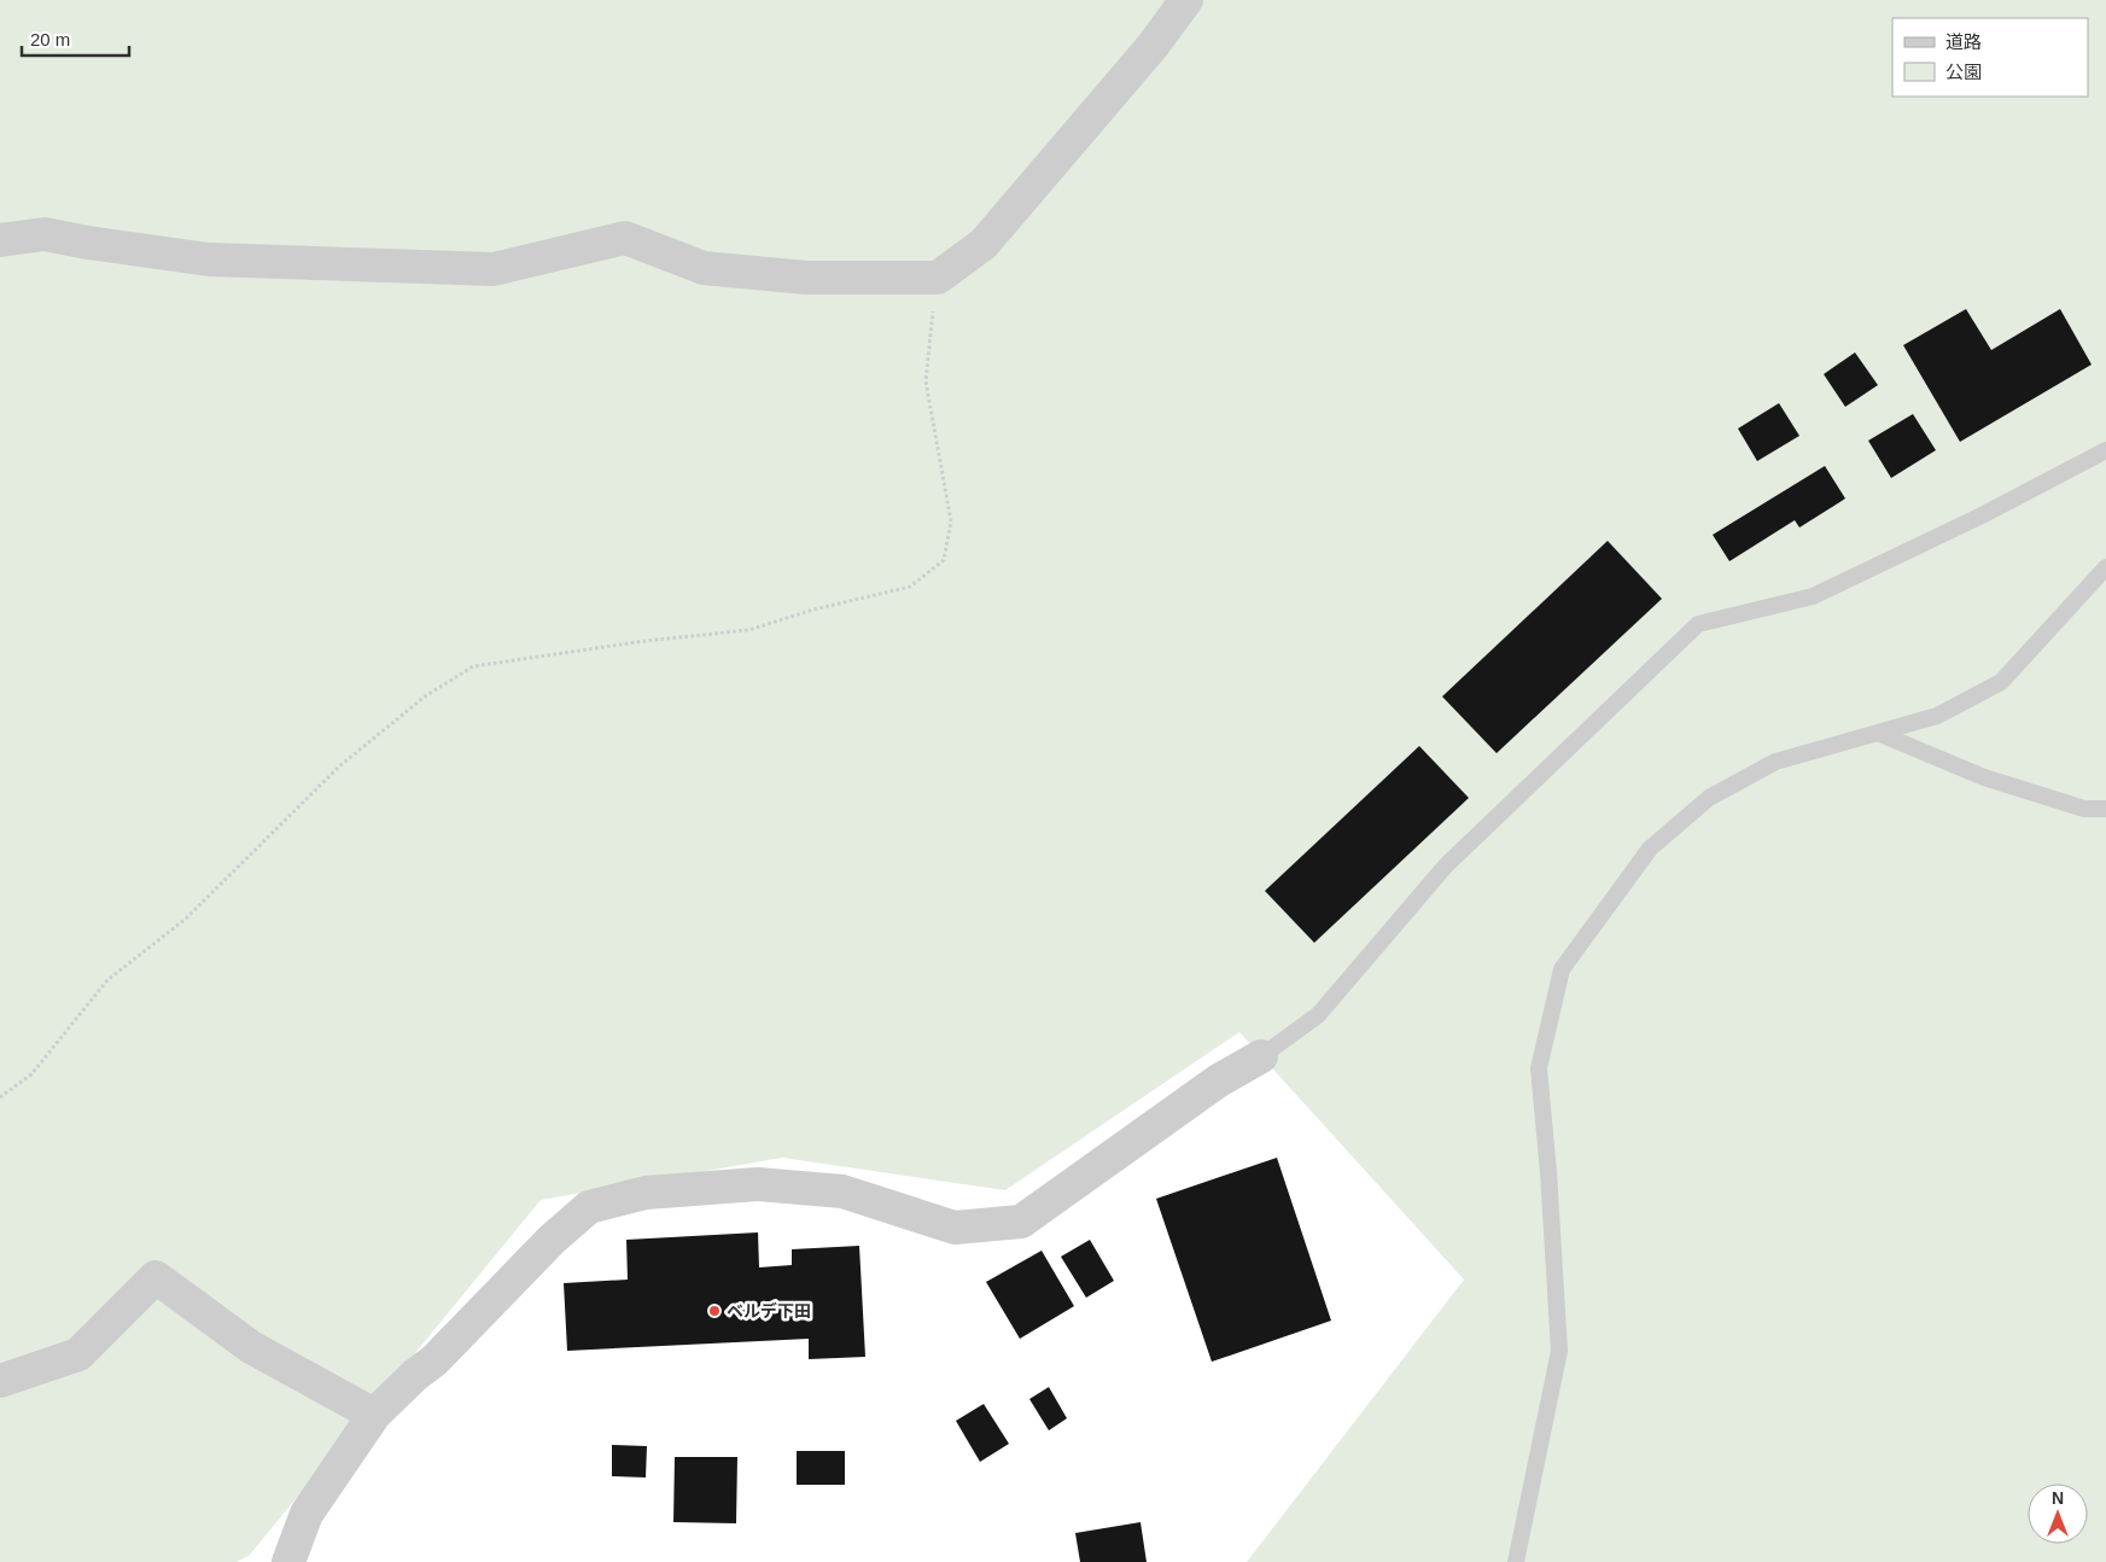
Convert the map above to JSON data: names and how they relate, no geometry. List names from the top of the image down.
{
  "places": ["ベルデ下田"],
  "legend": ["道路", "公園"],
  "scale_bar": "20 m",
  "north": "top"
}
